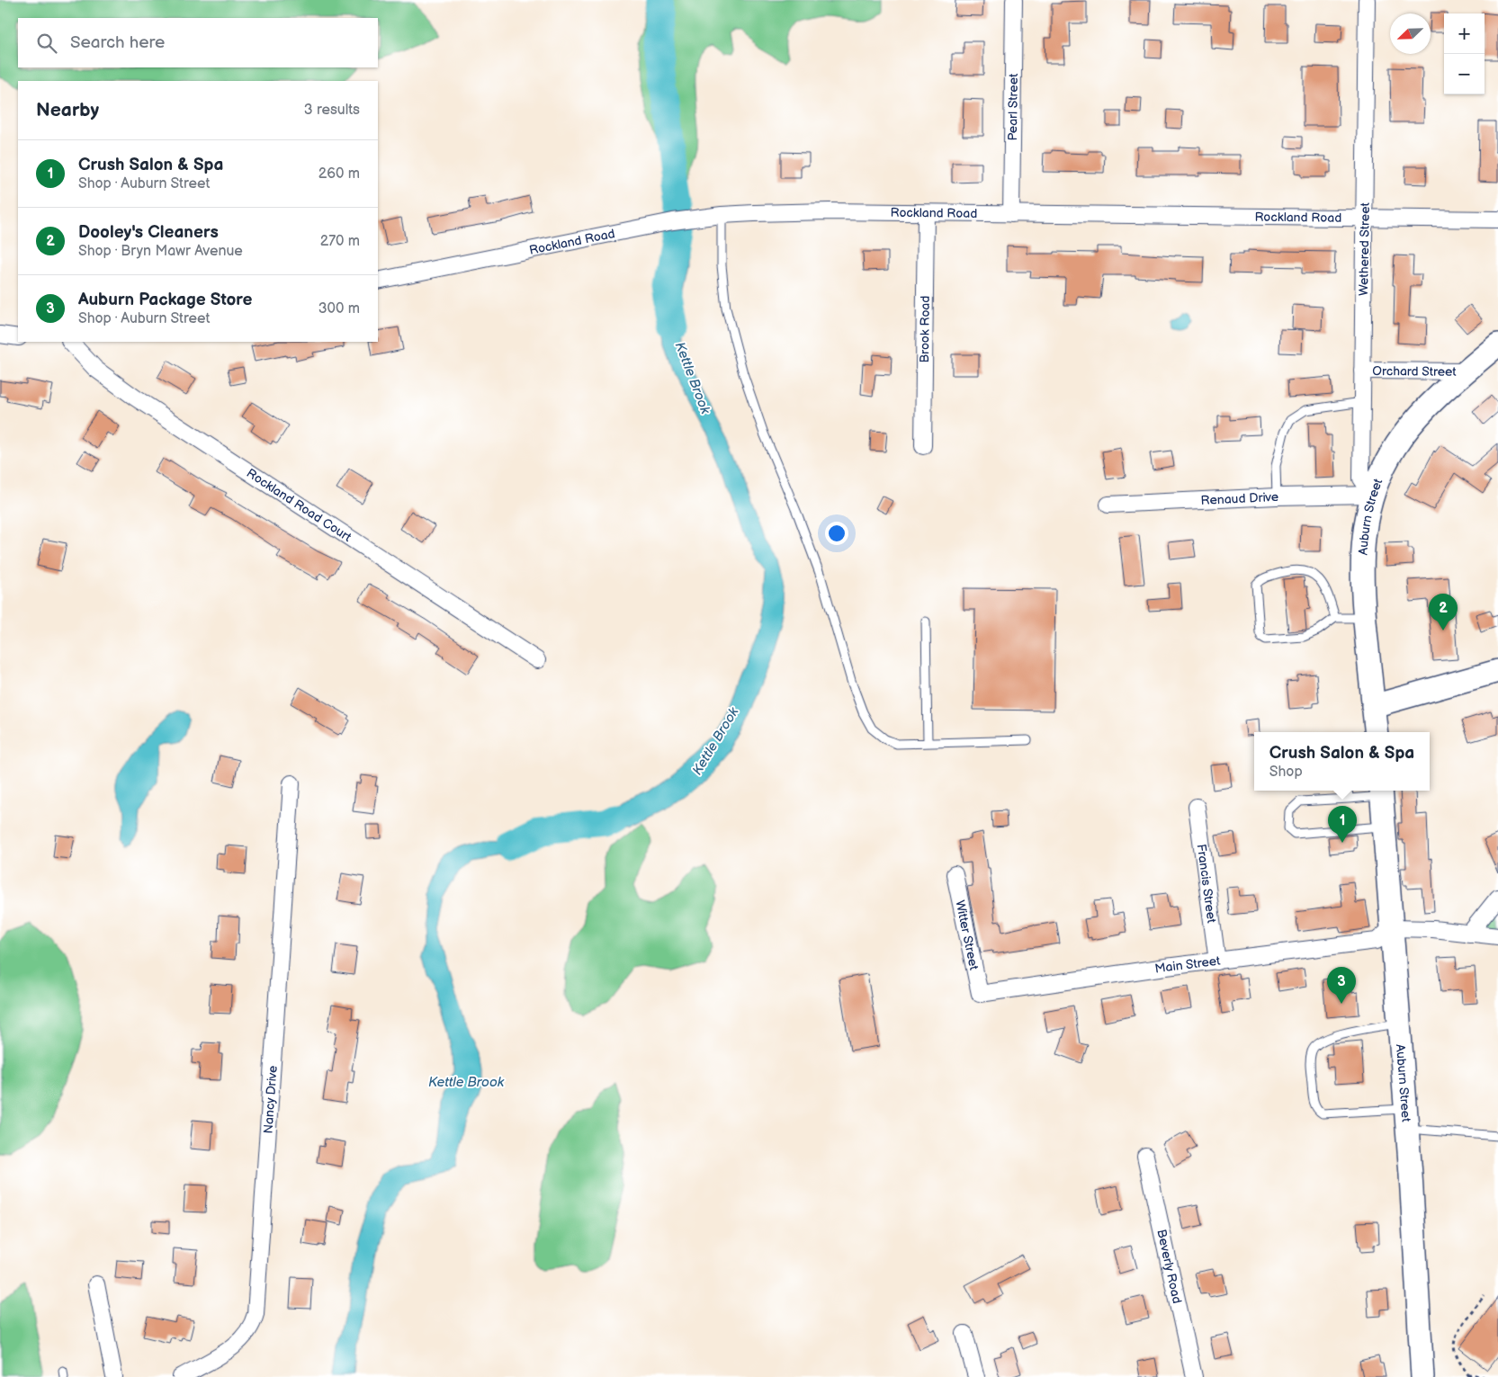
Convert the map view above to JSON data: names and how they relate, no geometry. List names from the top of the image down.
{
  "streets": {
    "main road": ["Auburn Street"],
    "street": [
      "Pearl Street",
      "Rockland Road",
      "Wethered Street",
      "Brook Road",
      "Orchard Street",
      "Renaud Drive",
      "Rockland Road Court",
      "Francis Street",
      "Witter Street",
      "Main Street",
      "Nancy Drive",
      "Beverly Road"
    ]
  },
  "crossings": [
    ["Pearl Street", "Rockland Road"],
    ["Rockland Road", "Wethered Street"],
    ["Rockland Road", "Brook Road"],
    ["Wethered Street", "Orchard Street"],
    ["Wethered Street", "Renaud Drive"],
    ["Wethered Street", "Auburn Street"],
    ["Orchard Street", "Auburn Street"],
    ["Renaud Drive", "Auburn Street"],
    ["Auburn Street", "Main Street"],
    ["Francis Street", "Main Street"],
    ["Witter Street", "Main Street"]
  ],
  "water": ["Kettle Brook"],
  "north": "bottom left",
  "page": {
    "map_buttons": ["+", "−"],
    "search": "Search here",
    "heading": ["Nearby", "3 results"],
    "list": [
      {
        "mark": "1",
        "name": "Crush Salon & Spa",
        "note": "Shop · Auburn Street",
        "value": "260 m"
      },
      {
        "mark": "2",
        "name": "Dooley's Cleaners",
        "note": "Shop · Bryn Mawr Avenue",
        "value": "270 m"
      },
      {
        "mark": "3",
        "name": "Auburn Package Store",
        "note": "Shop · Auburn Street",
        "value": "300 m"
      }
    ],
    "pins": ["2", "1", "3"],
    "popup": ["Crush Salon & Spa", "Shop"]
  }
}
